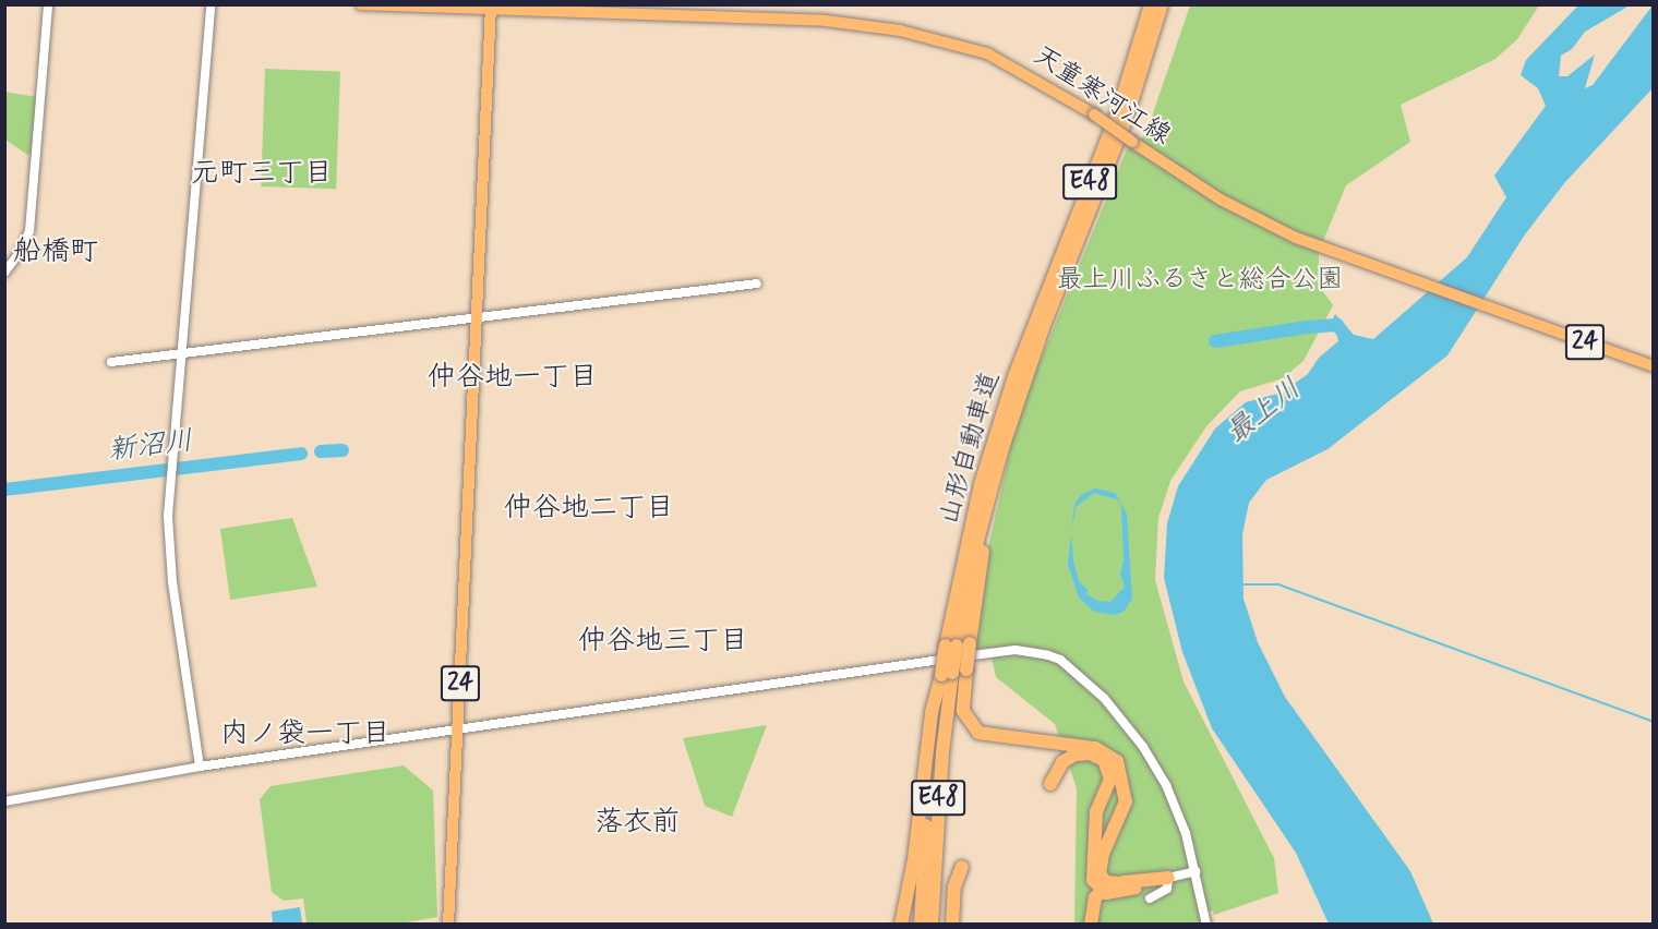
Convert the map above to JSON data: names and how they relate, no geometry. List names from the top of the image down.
{
  "streets": {
    "highway": ["E48", "山形自動車道"],
    "main road": ["天童寒河江線", "24"]
  },
  "crossings": [
    ["天童寒河江線", "24"]
  ],
  "districts": [
    "元町三丁目",
    "船橋町",
    "仲谷地一丁目",
    "仲谷地二丁目",
    "仲谷地三丁目",
    "内ノ袋一丁目",
    "落衣前"
  ],
  "water": ["最上川", "新沼川"],
  "parks": ["最上川ふるさと総合公園"]
}
